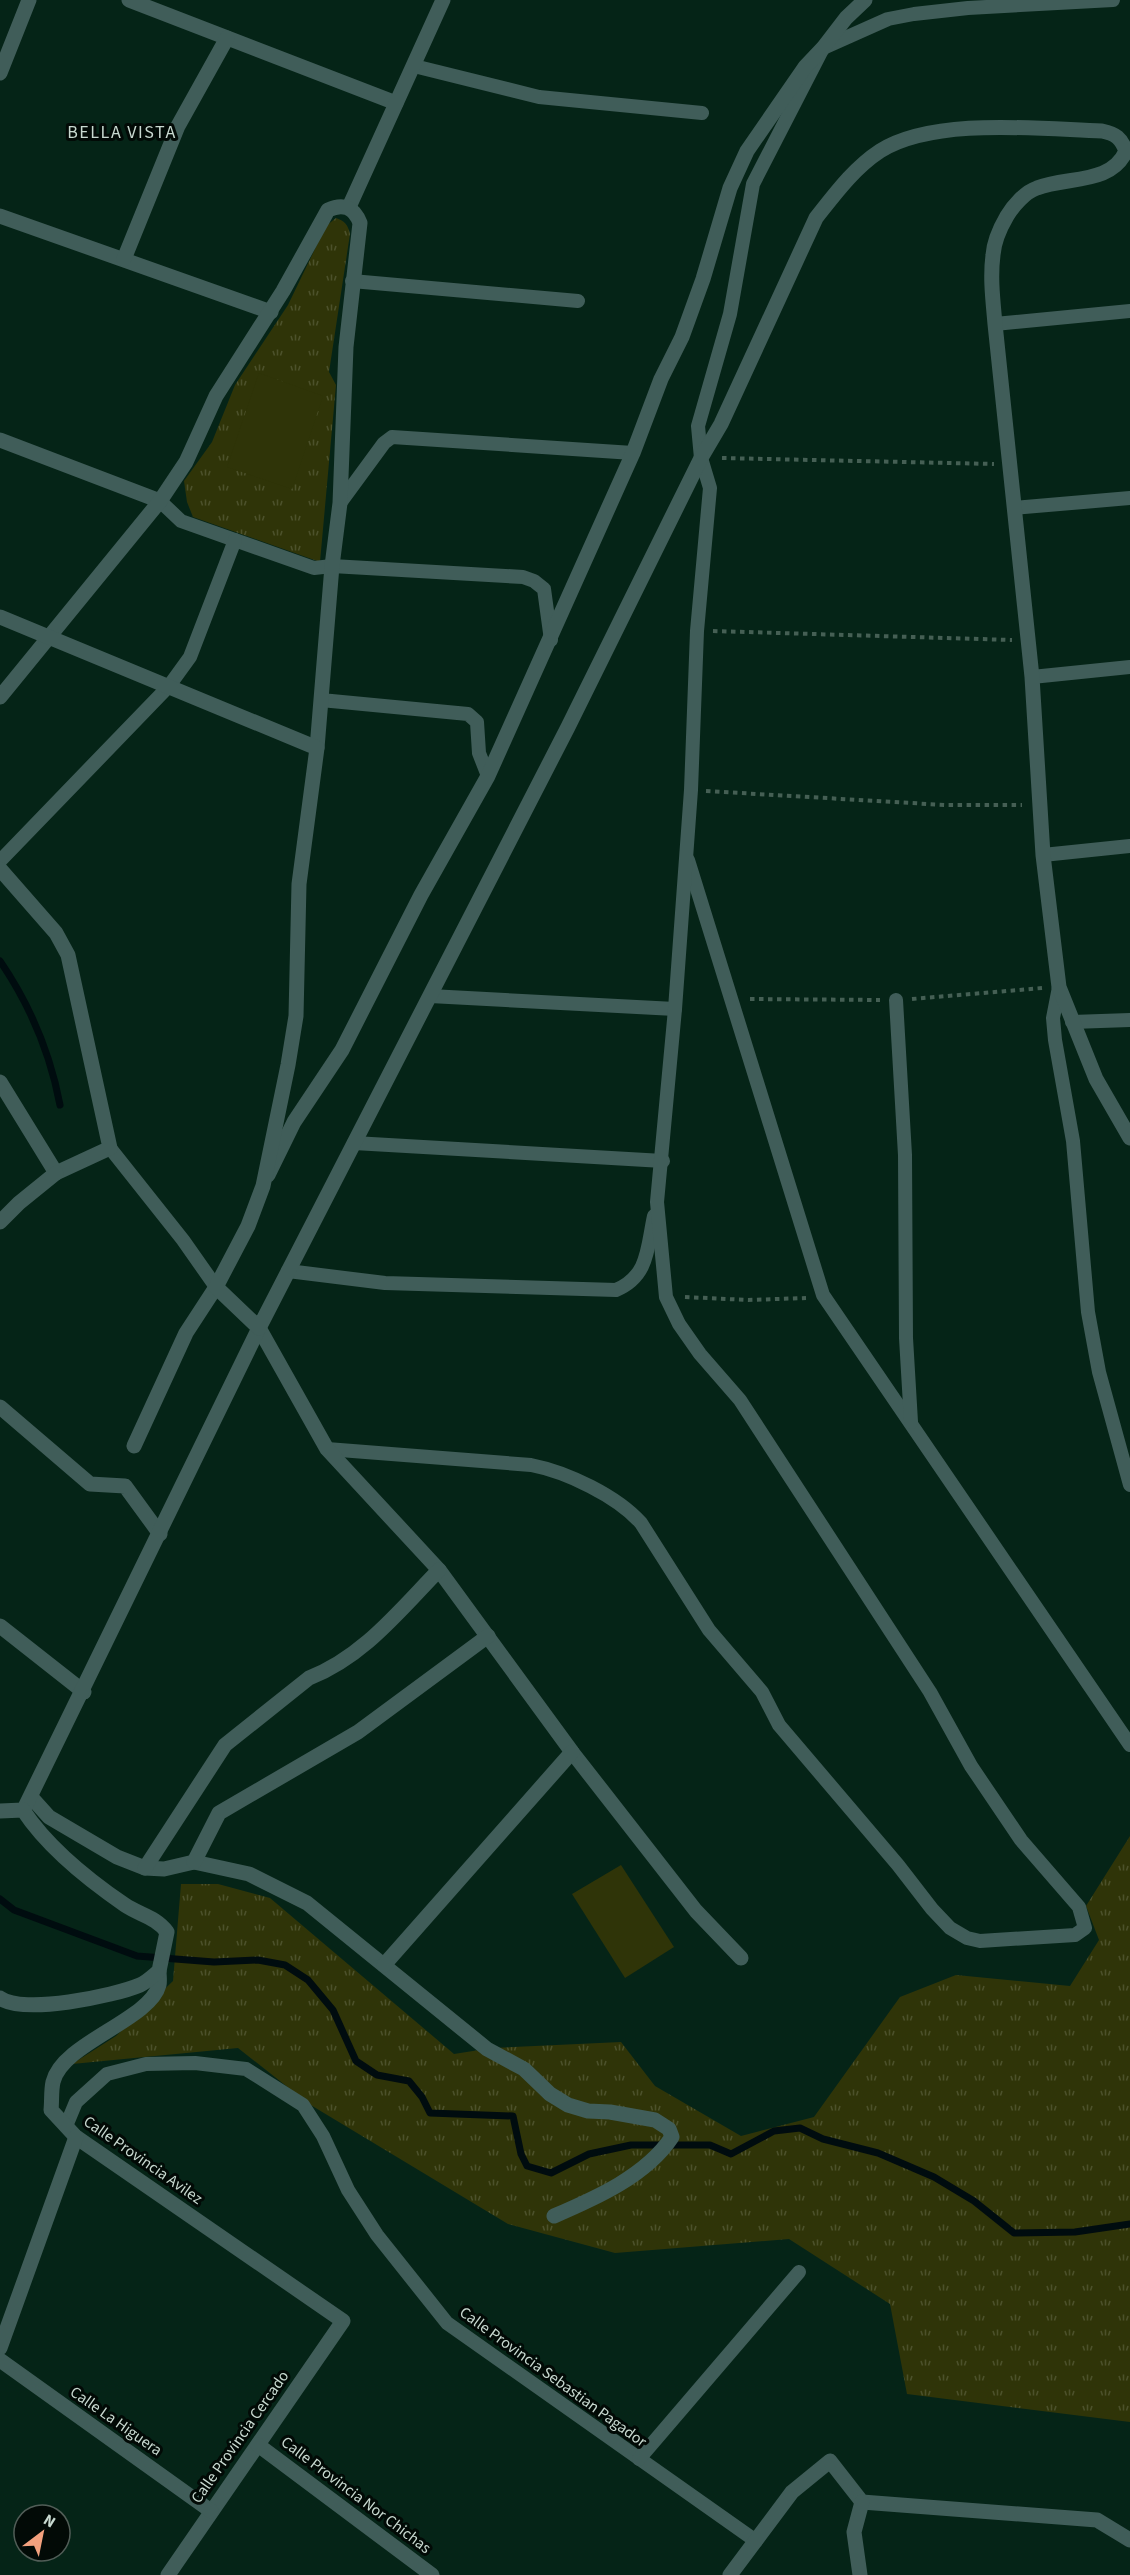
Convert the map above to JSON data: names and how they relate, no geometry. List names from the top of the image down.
{
  "streets": {
    "street": [
      "Calle Provincia Avilez",
      "Calle La Higuera",
      "Calle Provincia Cercado",
      "Calle Provincia Nor Chichas"
    ],
    "lane": ["Calle Provincia Sebastian Pagador"]
  },
  "crossings": [
    ["Calle Provincia Avilez", "Calle Provincia Sebastian Pagador"],
    ["Calle Provincia Avilez", "Calle Provincia Cercado"],
    ["Calle La Higuera", "Calle Provincia Cercado"],
    ["Calle Provincia Cercado", "Calle Provincia Nor Chichas"]
  ],
  "districts": ["BELLA VISTA"],
  "north": "top right"
}
